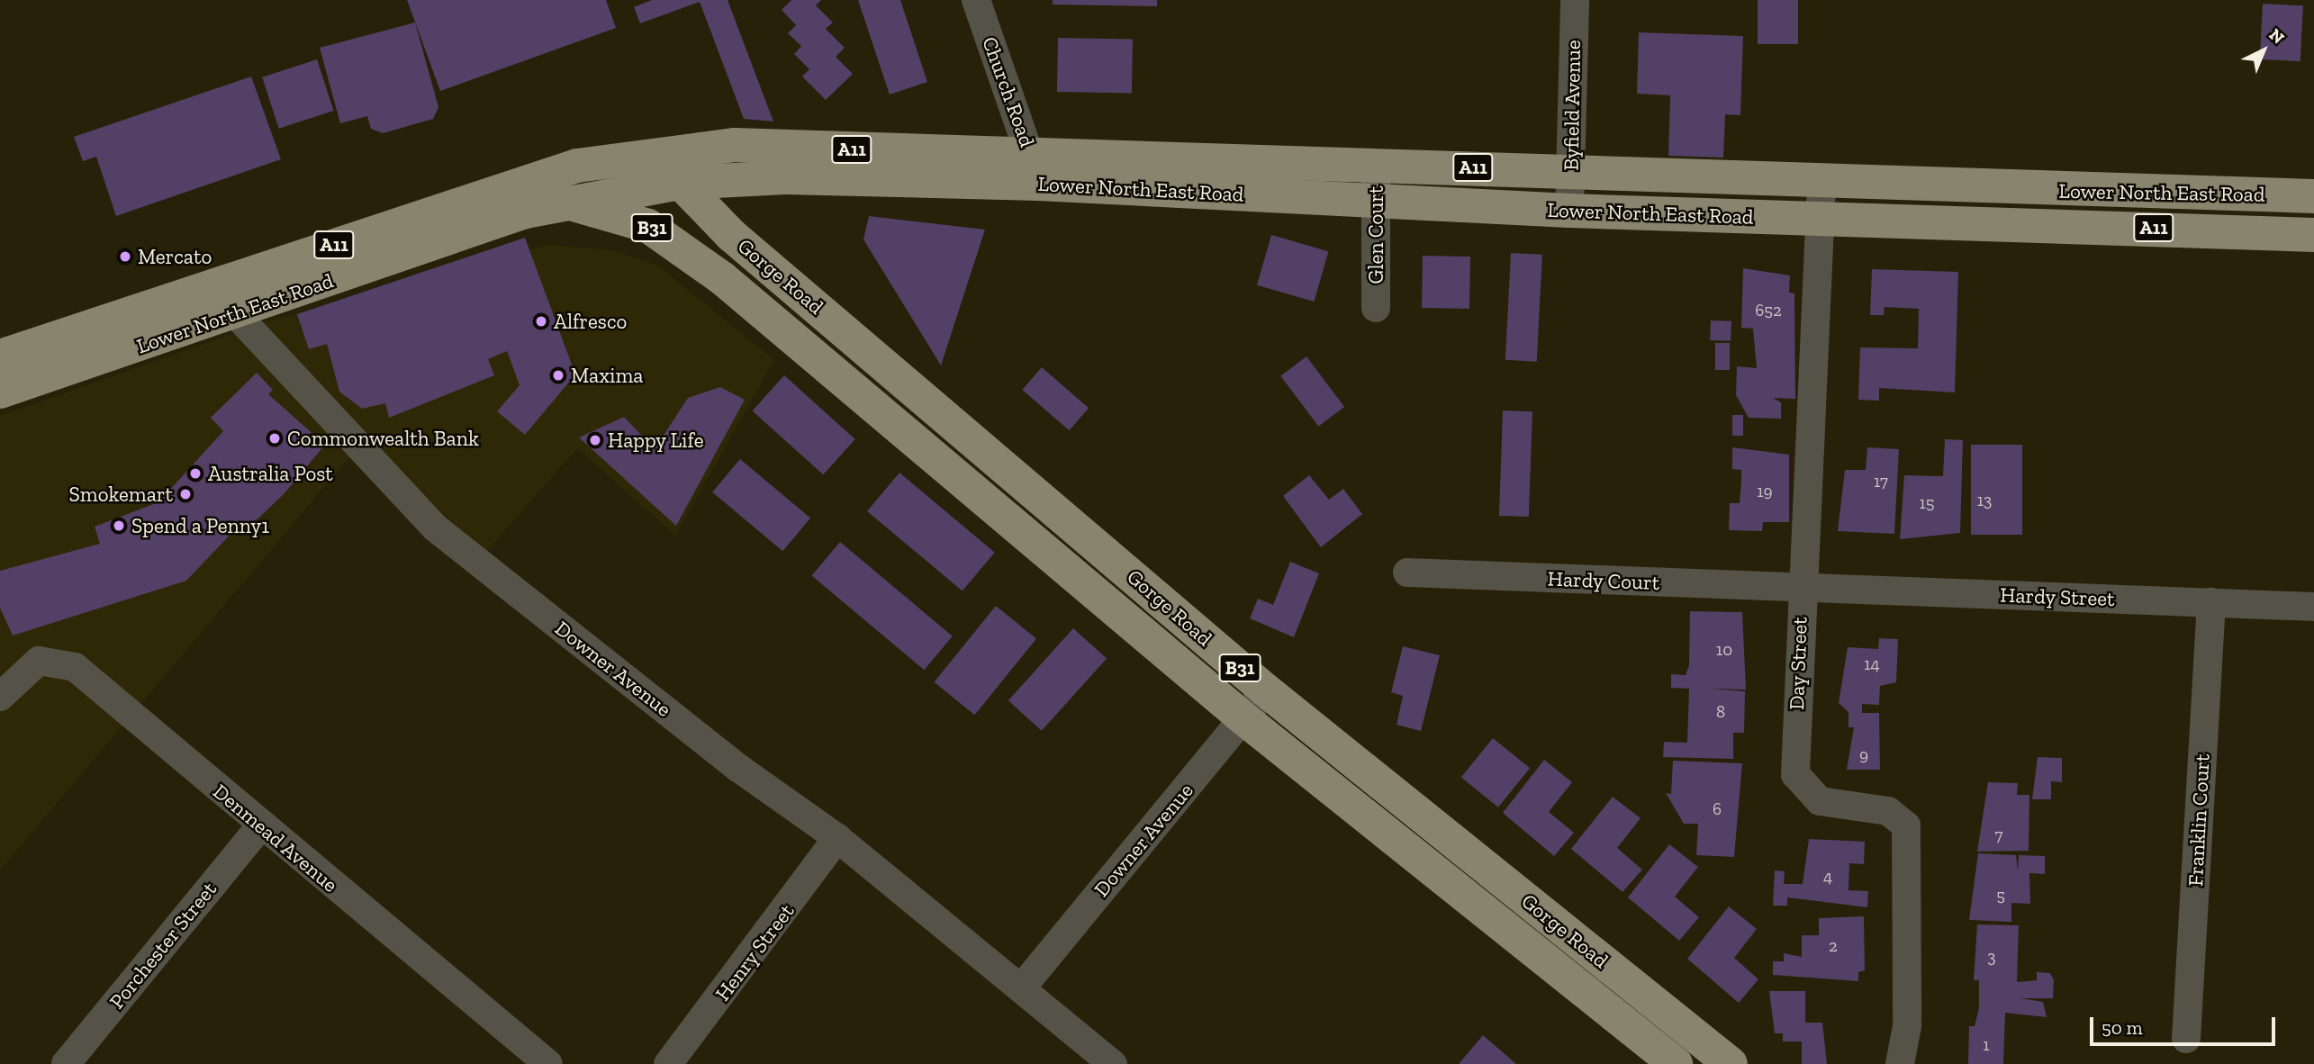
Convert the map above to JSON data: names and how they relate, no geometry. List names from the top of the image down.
{
  "streets": {
    "main road": [
      "A11",
      "Lower North East Road",
      "B31",
      "Gorge Road"
    ],
    "street": [
      "Church Road",
      "Byfield Avenue",
      "Glen Court",
      "Hardy Court",
      "Hardy Street",
      "Day Street",
      "Downer Avenue",
      "Franklin Court",
      "Denmead Avenue",
      "Porchester Street",
      "Henry Street"
    ]
  },
  "crossings": [
    ["Church Road", "Lower North East Road"],
    ["Byfield Avenue", "Lower North East Road"],
    ["Lower North East Road", "Glen Court"],
    ["Lower North East Road", "Gorge Road"],
    ["Lower North East Road", "Day Street"],
    ["Lower North East Road", "Downer Avenue"],
    ["Gorge Road", "Downer Avenue"],
    ["Hardy Court", "Hardy Street"],
    ["Hardy Court", "Day Street"],
    ["Hardy Street", "Day Street"],
    ["Hardy Street", "Franklin Court"],
    ["Downer Avenue", "Henry Street"],
    ["Denmead Avenue", "Porchester Street"]
  ],
  "places": [
    "Mercato",
    "Alfresco",
    "Maxima",
    "Commonwealth Bank",
    "Happy Life",
    "Australia Post",
    "Smokemart",
    "Spend a Penny1"
  ],
  "house_numbers": [
    "652",
    "17",
    "19",
    "13",
    "15",
    "10",
    "14",
    "8",
    "9",
    "6",
    "7",
    "4",
    "5",
    "2",
    "3",
    "1"
  ],
  "scale_bar": "50 m",
  "north": "top right"
}
